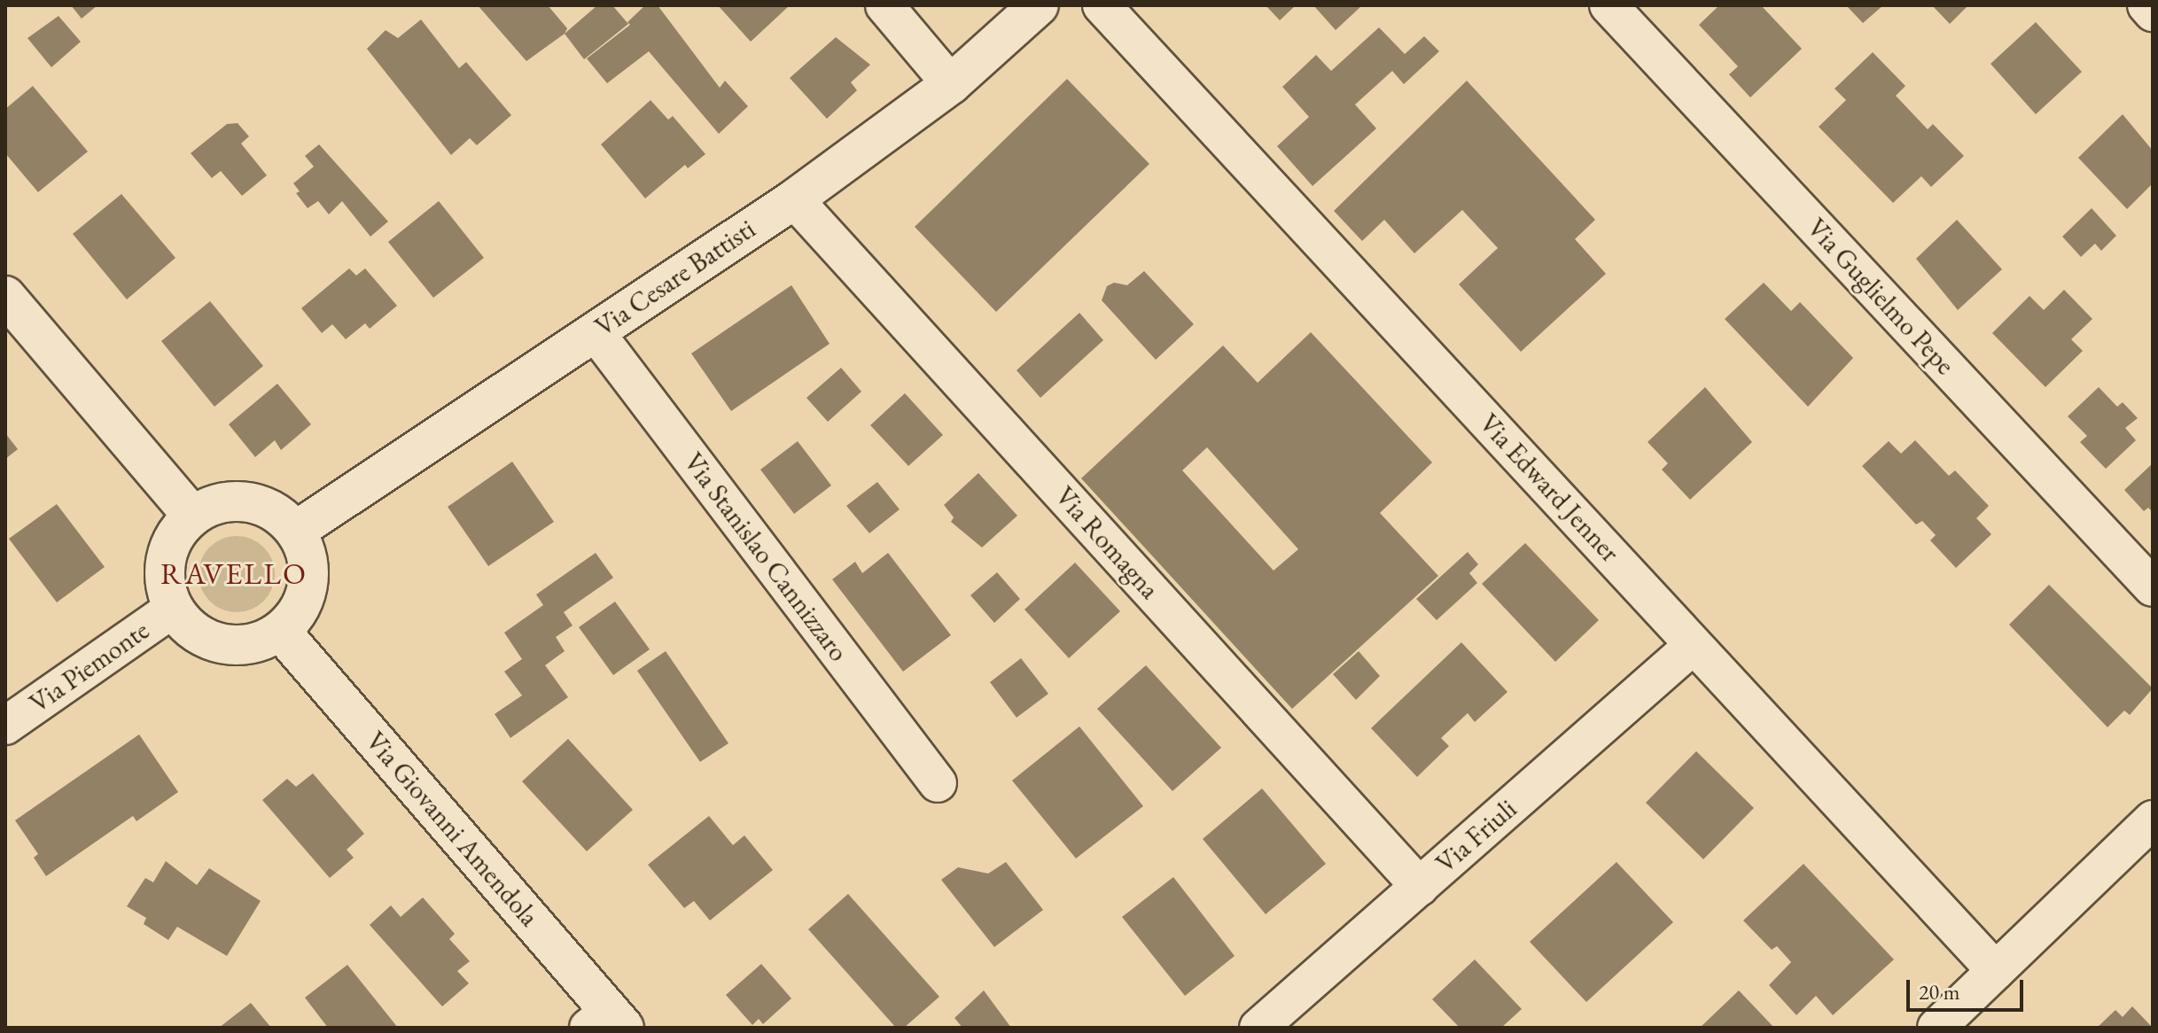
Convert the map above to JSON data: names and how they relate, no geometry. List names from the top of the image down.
{
  "streets": {
    "street": [
      "Via Cesare Battisti",
      "Via Guglielmo Pepe",
      "Via Edward Jenner",
      "Via Romagna",
      "Via Stanislao Cannizzaro",
      "Via Piemonte",
      "Via Giovanni Amendola",
      "Via Friuli"
    ]
  },
  "crossings": [
    ["Via Cesare Battisti", "Via Romagna"],
    ["Via Cesare Battisti", "Via Stanislao Cannizzaro"],
    ["Via Cesare Battisti", "Via Piemonte"],
    ["Via Cesare Battisti", "Via Giovanni Amendola"],
    ["Via Edward Jenner", "Via Friuli"],
    ["Via Romagna", "Via Friuli"],
    ["Via Piemonte", "Via Giovanni Amendola"]
  ],
  "districts": ["RAVELLO"],
  "scale_bar": "20 m"
}
